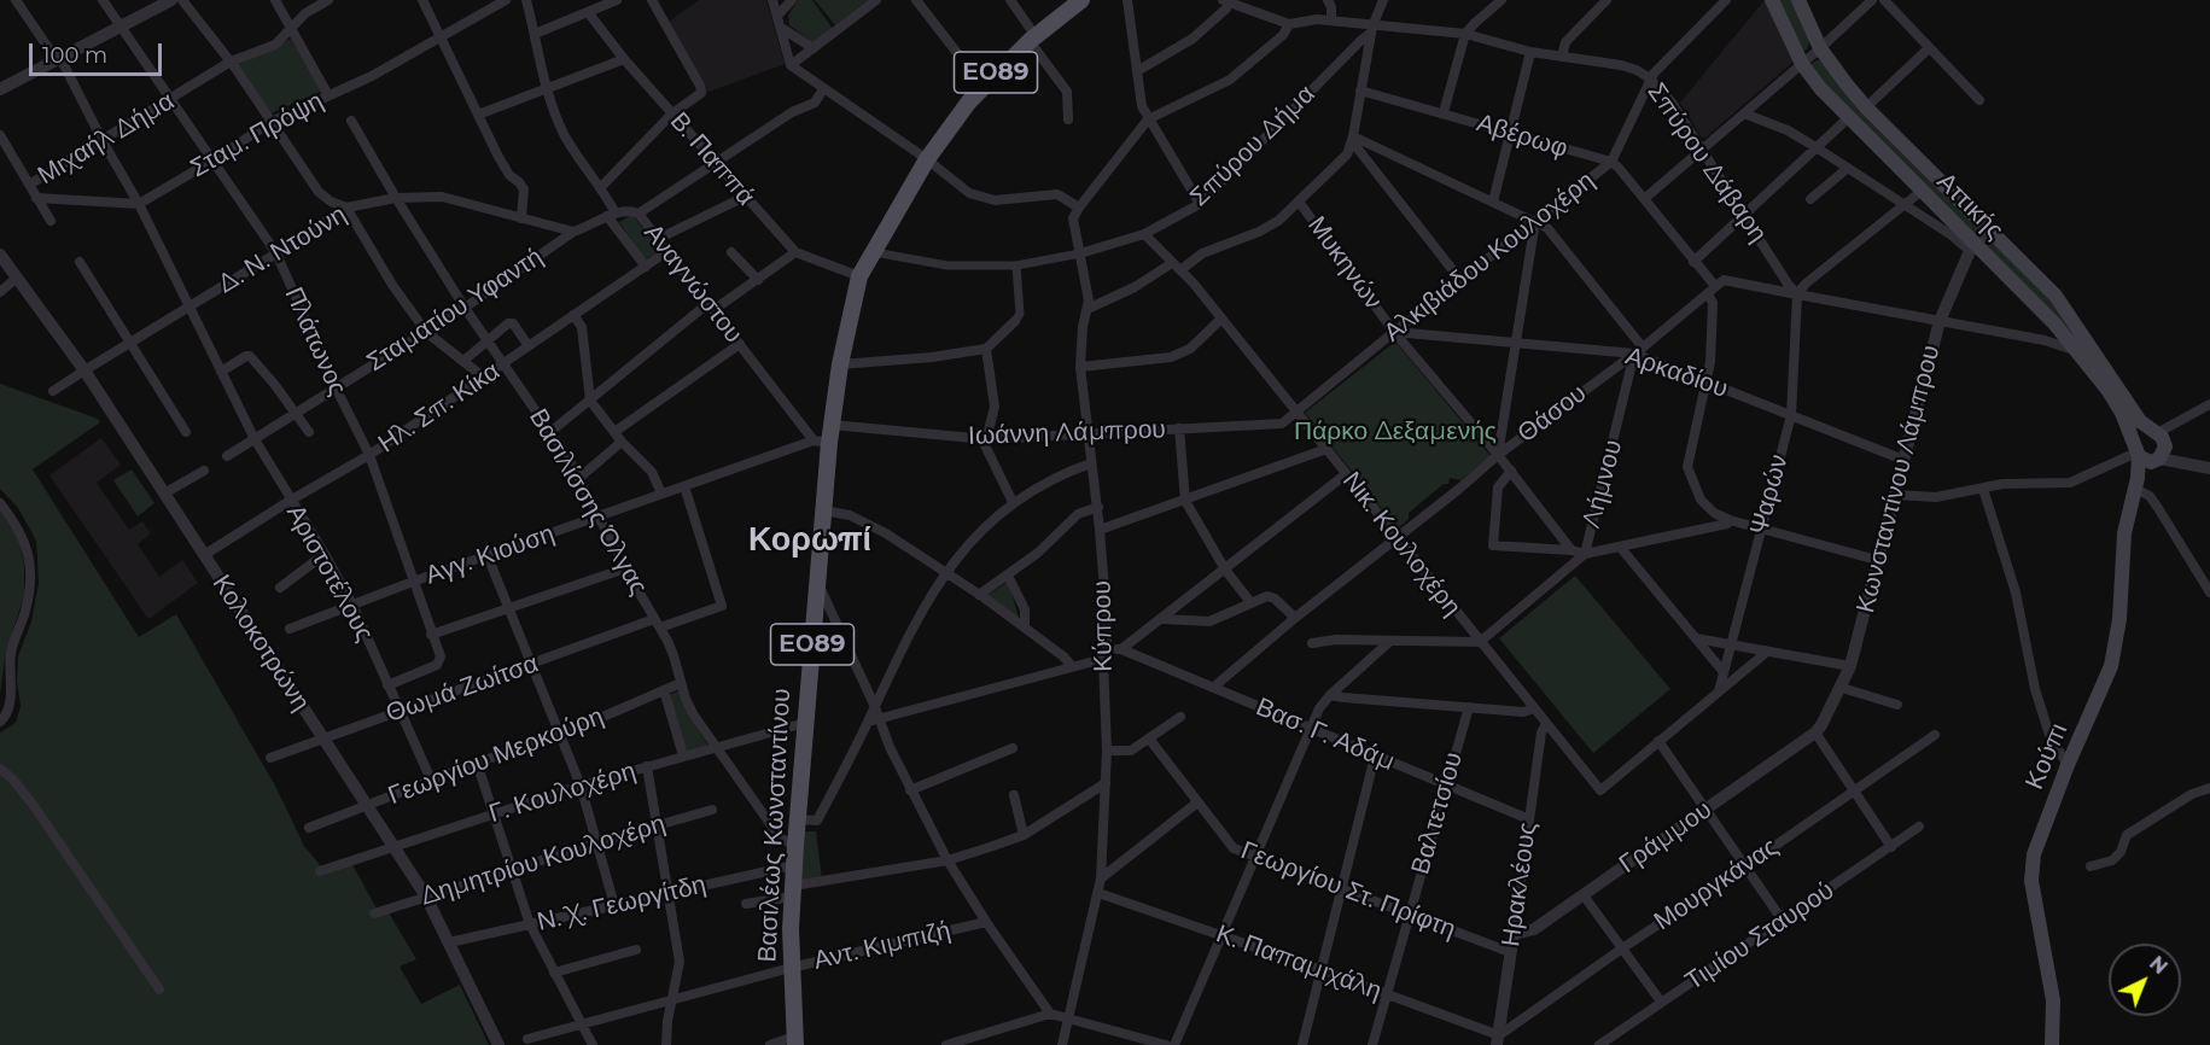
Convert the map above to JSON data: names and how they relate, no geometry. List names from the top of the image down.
{
  "streets": {
    "main road": [
      "ΕΟ89",
      "Αττικής",
      "Κούπι",
      "Βασιλέως Κωνσταντίνου"
    ],
    "street": [
      "Σταμ. Πρόψη",
      "Αβέρωφ",
      "Μιχαήλ Δήμα",
      "Σπύρου Δήμα",
      "Β. Παππά",
      "Σπύρου Δάβαρη",
      "Δ. Ν. Ντούνη",
      "Αλκιβιάδου Κουλοχέρη",
      "Μυκηνών",
      "Αναγνώστου",
      "Σταματίου Υφαντή",
      "Πλάτωνος",
      "Αρκαδίου",
      "Ηλ. Σπ. Κίκα",
      "Θάσου",
      "Ιωάννη Λάμπρου",
      "Κωνσταντίνου Λάμπρου",
      "Λήμνου",
      "Ψαρών",
      "Βασιλίσσης Όλγας",
      "Νικ. Κουλοχέρη",
      "Αγγ. Κιούση",
      "Αριστοτέλους",
      "Κύπρου",
      "Κολοκοτρώνη",
      "Θωμά Ζωίτσα",
      "Βασ. Γ. Αδάμ",
      "Γεωργίου Μερκούρη",
      "Γ. Κουλοχέρη",
      "Βαλτετσίου",
      "Γράμμου",
      "Δημητρίου Κουλοχέρη",
      "Ηρακλέους",
      "Μουργκάνας",
      "Γεωργίου Στ. Πρίφτη",
      "Ν. Χ. Γεωργίτδη",
      "Τιμίου Σταυρού",
      "Αντ. Κιμπιζή",
      "Κ. Παπαμιχάλη"
    ]
  },
  "crossings": [
    ["Σταμ. Πρόψη", "Πλάτωνος"],
    ["Σταμ. Πρόψη", "Αριστοτέλους"],
    ["Αβέρωφ", "Αλκιβιάδου Κουλοχέρη"],
    ["Μιχαήλ Δήμα", "Πλάτωνος"],
    ["Μιχαήλ Δήμα", "Αριστοτέλους"],
    ["Σπύρου Δήμα", "Σπύρου Δάβαρη"],
    ["Σπύρου Δήμα", "Νικ. Κουλοχέρη"],
    ["Σπύρου Δήμα", "Κύπρου"],
    ["Β. Παππά", "Βασιλέως Κωνσταντίνου"],
    ["Σπύρου Δάβαρη", "Αλκιβιάδου Κουλοχέρη"],
    ["Σπύρου Δάβαρη", "Ψαρών"],
    ["Αττικής", "Κωνσταντίνου Λάμπρου"],
    ["Δ. Ν. Ντούνη", "Σταματίου Υφαντή"],
    ["Δ. Ν. Ντούνη", "Πλάτωνος"],
    ["Δ. Ν. Ντούνη", "Βασιλίσσης Όλγας"],
    ["Δ. Ν. Ντούνη", "Αριστοτέλους"],
    ["Δ. Ν. Ντούνη", "Κολοκοτρώνη"],
    ["Αλκιβιάδου Κουλοχέρη", "Μυκηνών"],
    ["Αλκιβιάδου Κουλοχέρη", "Αρκαδίου"],
    ["Αλκιβιάδου Κουλοχέρη", "Ιωάννη Λάμπρου"],
    ["Αλκιβιάδου Κουλοχέρη", "Νικ. Κουλοχέρη"],
    ["Μυκηνών", "Αρκαδίου"],
    ["Μυκηνών", "Θάσου"],
    ["Μυκηνών", "Λήμνου"],
    ["Αναγνώστου", "Ηλ. Σπ. Κίκα"],
    ["Αναγνώστου", "Αγγ. Κιούση"],
    ["Αναγνώστου", "Βασιλέως Κωνσταντίνου"],
    ["Σταματίου Υφαντή", "Πλάτωνος"],
    ["Σταματίου Υφαντή", "Βασιλίσσης Όλγας"],
    ["Σταματίου Υφαντή", "Αριστοτέλους"],
    ["Πλάτωνος", "Ηλ. Σπ. Κίκα"],
    ["Πλάτωνος", "Αγγ. Κιούση"],
    ["Πλάτωνος", "Αριστοτέλους"],
    ["Αρκαδίου", "Θάσου"],
    ["Αρκαδίου", "Κωνσταντίνου Λάμπρου"],
    ["Αρκαδίου", "Λήμνου"],
    ["Αρκαδίου", "Ψαρών"],
    ["Ηλ. Σπ. Κίκα", "Βασιλίσσης Όλγας"],
    ["Ηλ. Σπ. Κίκα", "Αριστοτέλους"],
    ["Ηλ. Σπ. Κίκα", "Κολοκοτρώνη"],
    ["Θάσου", "Λήμνου"],
    ["Θάσου", "Νικ. Κουλοχέρη"],
    ["Θάσου", "Βασ. Γ. Αδάμ"],
    ["Ιωάννη Λάμπρου", "Νικ. Κουλοχέρη"],
    ["Ιωάννη Λάμπρου", "Κύπρου"],
    ["Ιωάννη Λάμπρου", "Βασιλέως Κωνσταντίνου"],
    ["Κωνσταντίνου Λάμπρου", "Γράμμου"],
    ["Βασιλίσσης Όλγας", "Αγγ. Κιούση"],
    ["Βασιλίσσης Όλγας", "Θωμά Ζωίτσα"],
    ["Βασιλίσσης Όλγας", "Γεωργίου Μερκούρη"],
    ["Βασιλίσσης Όλγας", "Γ. Κουλοχέρη"],
    ["Βασιλίσσης Όλγας", "Βασιλέως Κωνσταντίνου"],
    ["Νικ. Κουλοχέρη", "Ηρακλέους"],
    ["Αγγ. Κιούση", "Αριστοτέλους"],
    ["Αγγ. Κιούση", "Θωμά Ζωίτσα"],
    ["Αγγ. Κιούση", "Βασιλέως Κωνσταντίνου"],
    ["Αριστοτέλους", "Θωμά Ζωίτσα"],
    ["Αριστοτέλους", "Γεωργίου Μερκούρη"],
    ["Κύπρου", "Κ. Παπαμιχάλη"],
    ["Κολοκοτρώνη", "Θωμά Ζωίτσα"],
    ["Κολοκοτρώνη", "Γεωργίου Μερκούρη"],
    ["Κολοκοτρώνη", "Γ. Κουλοχέρη"],
    ["Κολοκοτρώνη", "Δημητρίου Κουλοχέρη"],
    ["Κολοκοτρώνη", "Ν. Χ. Γεωργίτδη"],
    ["Βασ. Γ. Αδάμ", "Βαλτετσίου"],
    ["Βασ. Γ. Αδάμ", "Ηρακλέους"],
    ["Γ. Κουλοχέρη", "Βασιλέως Κωνσταντίνου"],
    ["Βαλτετσίου", "Γεωργίου Στ. Πρίφτη"],
    ["Βαλτετσίου", "Κ. Παπαμιχάλη"],
    ["Βασιλέως Κωνσταντίνου", "Ν. Χ. Γεωργίτδη"],
    ["Βασιλέως Κωνσταντίνου", "Αντ. Κιμπιζή"],
    ["Γράμμου", "Ηρακλέους"],
    ["Ηρακλέους", "Μουργκάνας"],
    ["Ηρακλέους", "Γεωργίου Στ. Πρίφτη"],
    ["Ηρακλέους", "Κ. Παπαμιχάλη"],
    ["Μουργκάνας", "Κ. Παπαμιχάλη"]
  ],
  "districts": ["Κορωπί"],
  "parks": ["Πάρκο Δεξαμενής"],
  "scale_bar": "100 m",
  "north": "top right"
}
